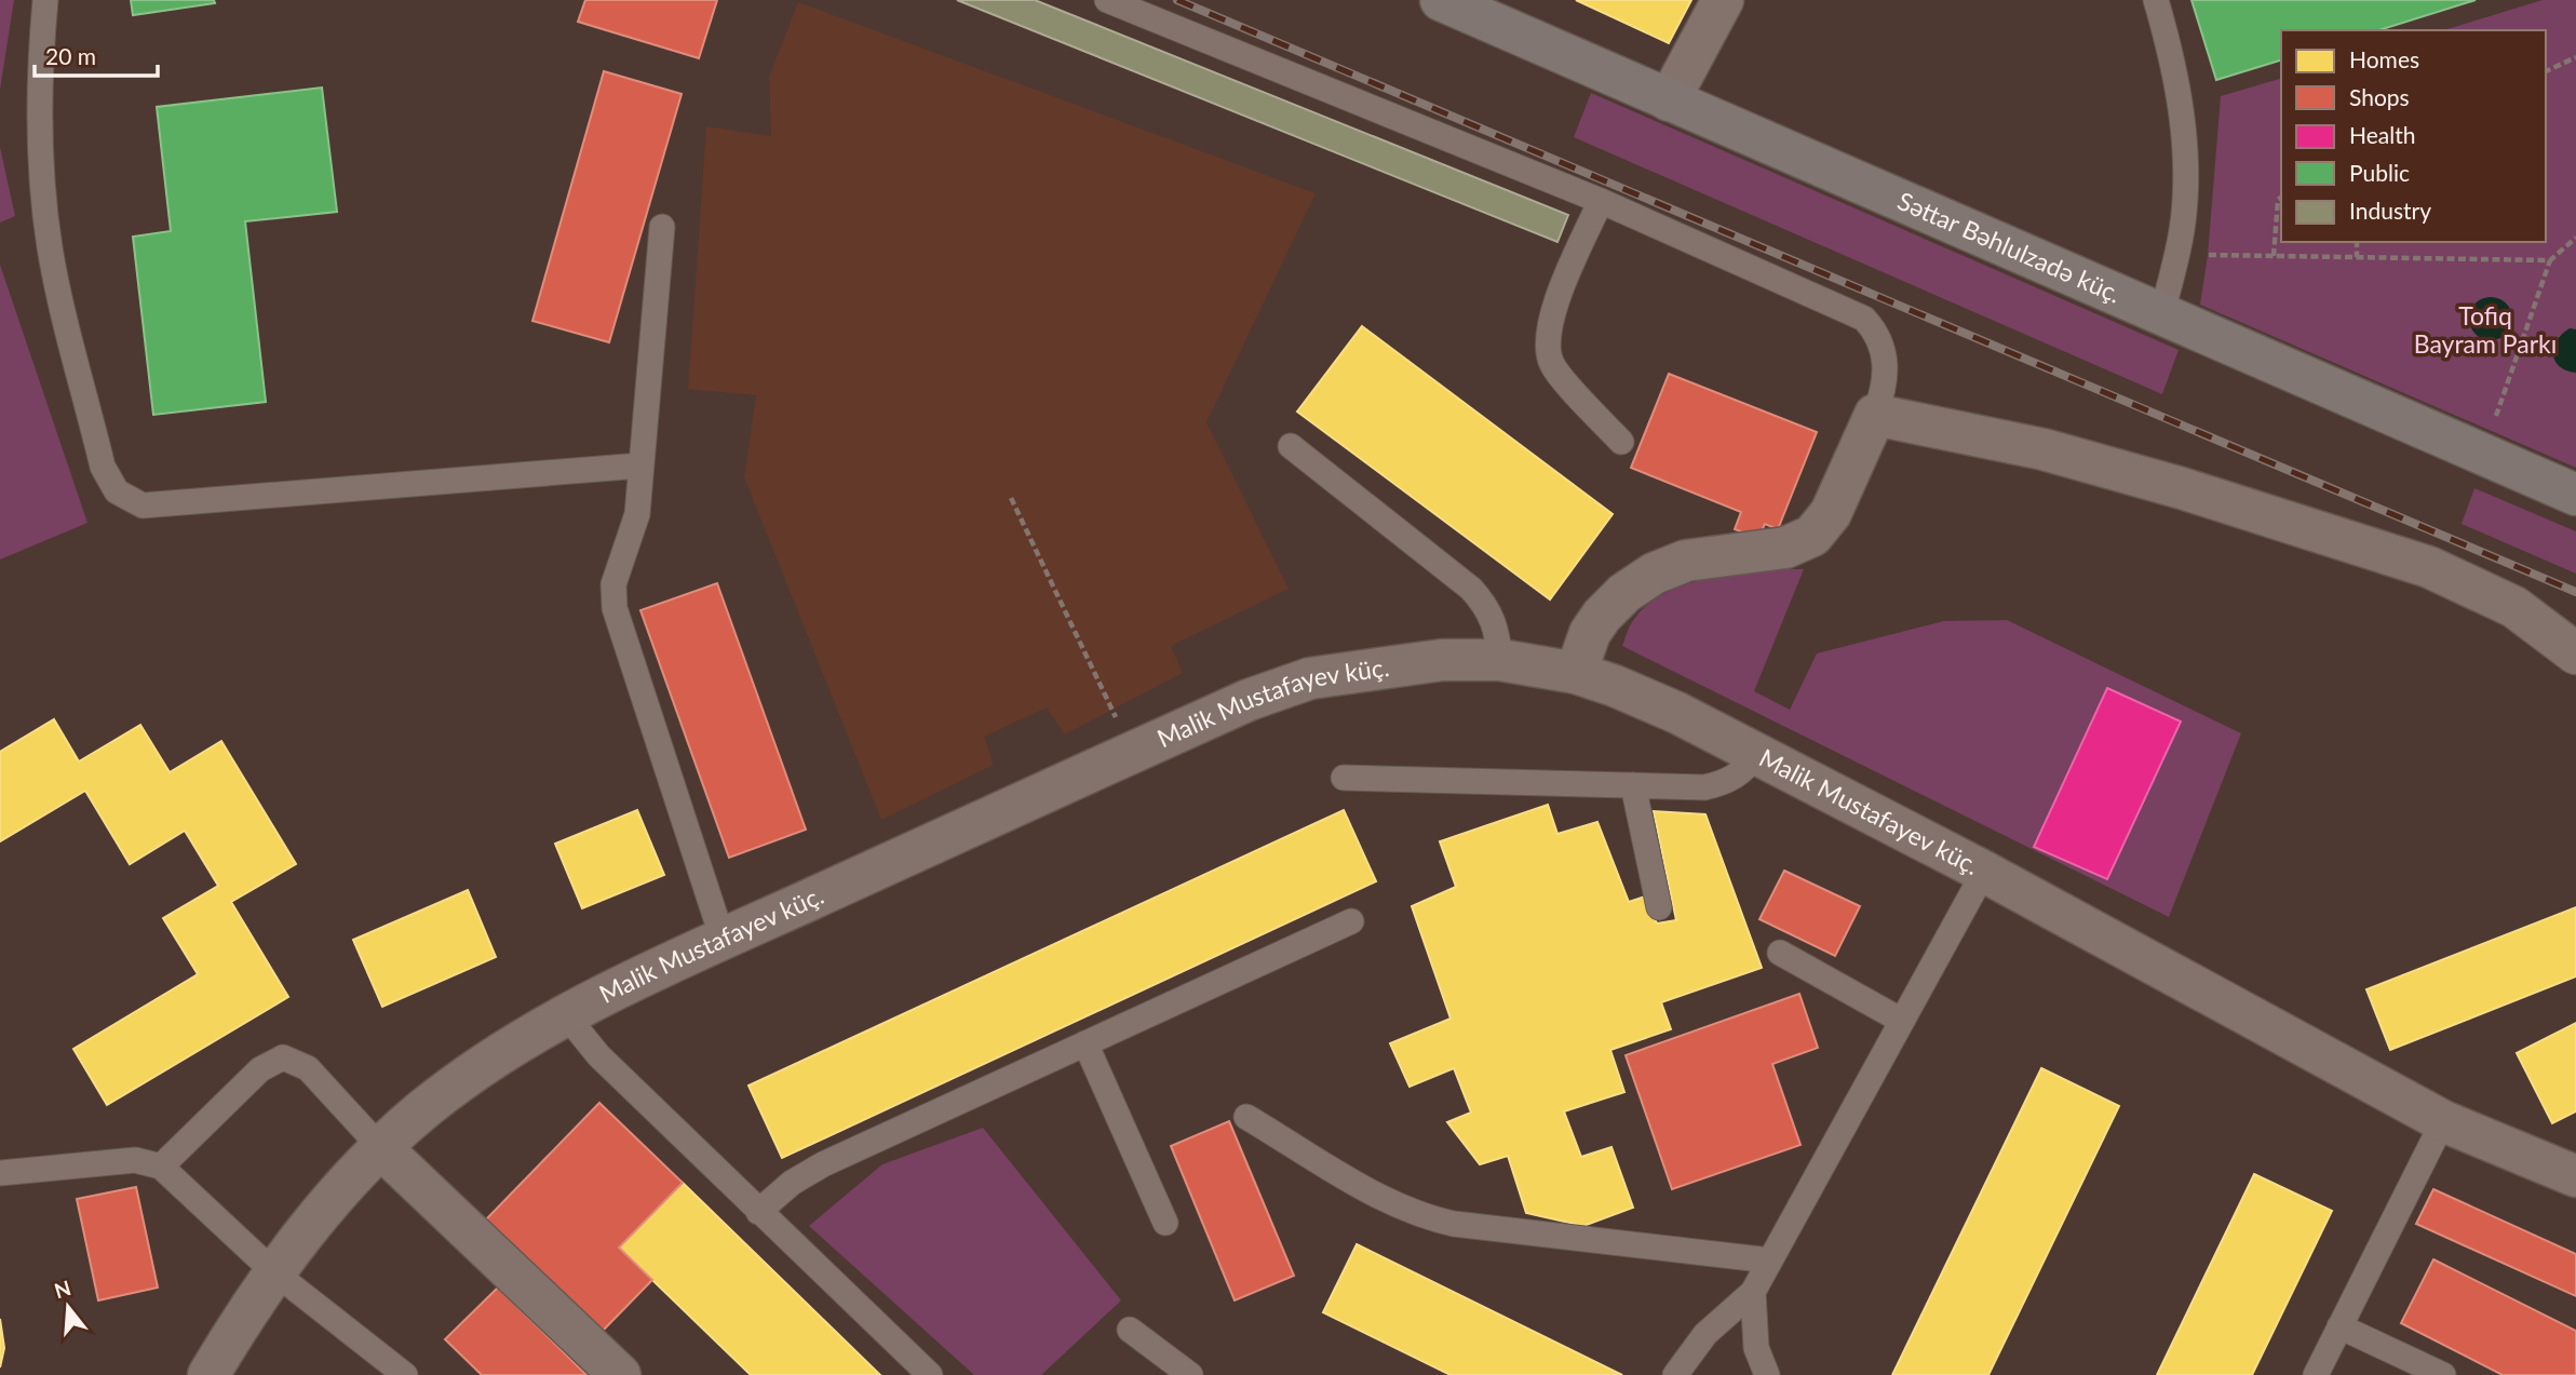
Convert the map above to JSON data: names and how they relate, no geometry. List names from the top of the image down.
{
  "streets": {
    "main road": ["Səttar Bəhlulzadə küç."],
    "street": ["Malik Mustafayev küç."]
  },
  "parks": ["Tofiq Bayram Parkı"],
  "legend": [
    "Homes",
    "Shops",
    "Health",
    "Public",
    "Industry"
  ],
  "scale_bar": "20 m",
  "north": "top"
}
